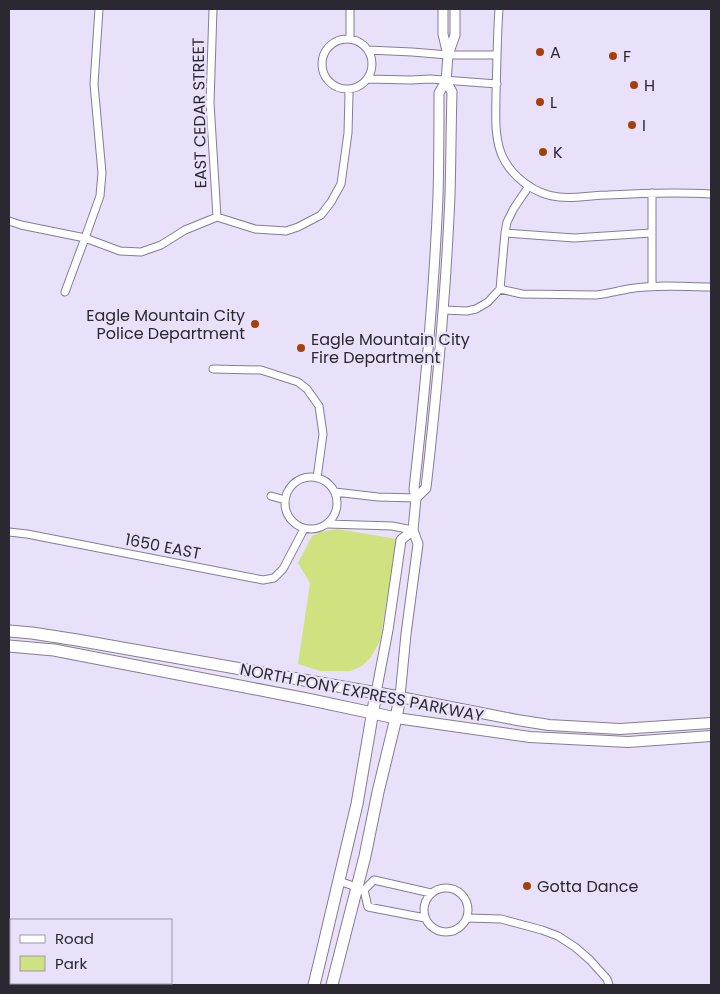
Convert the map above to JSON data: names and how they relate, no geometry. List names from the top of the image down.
{
  "streets": {
    "main road": ["NORTH PONY EXPRESS PARKWAY"],
    "street": ["EAST CEDAR STREET", "1650 EAST"]
  },
  "places": [
    "A",
    "F",
    "H",
    "L",
    "I",
    "K",
    "Eagle Mountain City Police Department",
    "Eagle Mountain City Fire Department",
    "Gotta Dance"
  ],
  "legend": ["Road", "Park"]
}
